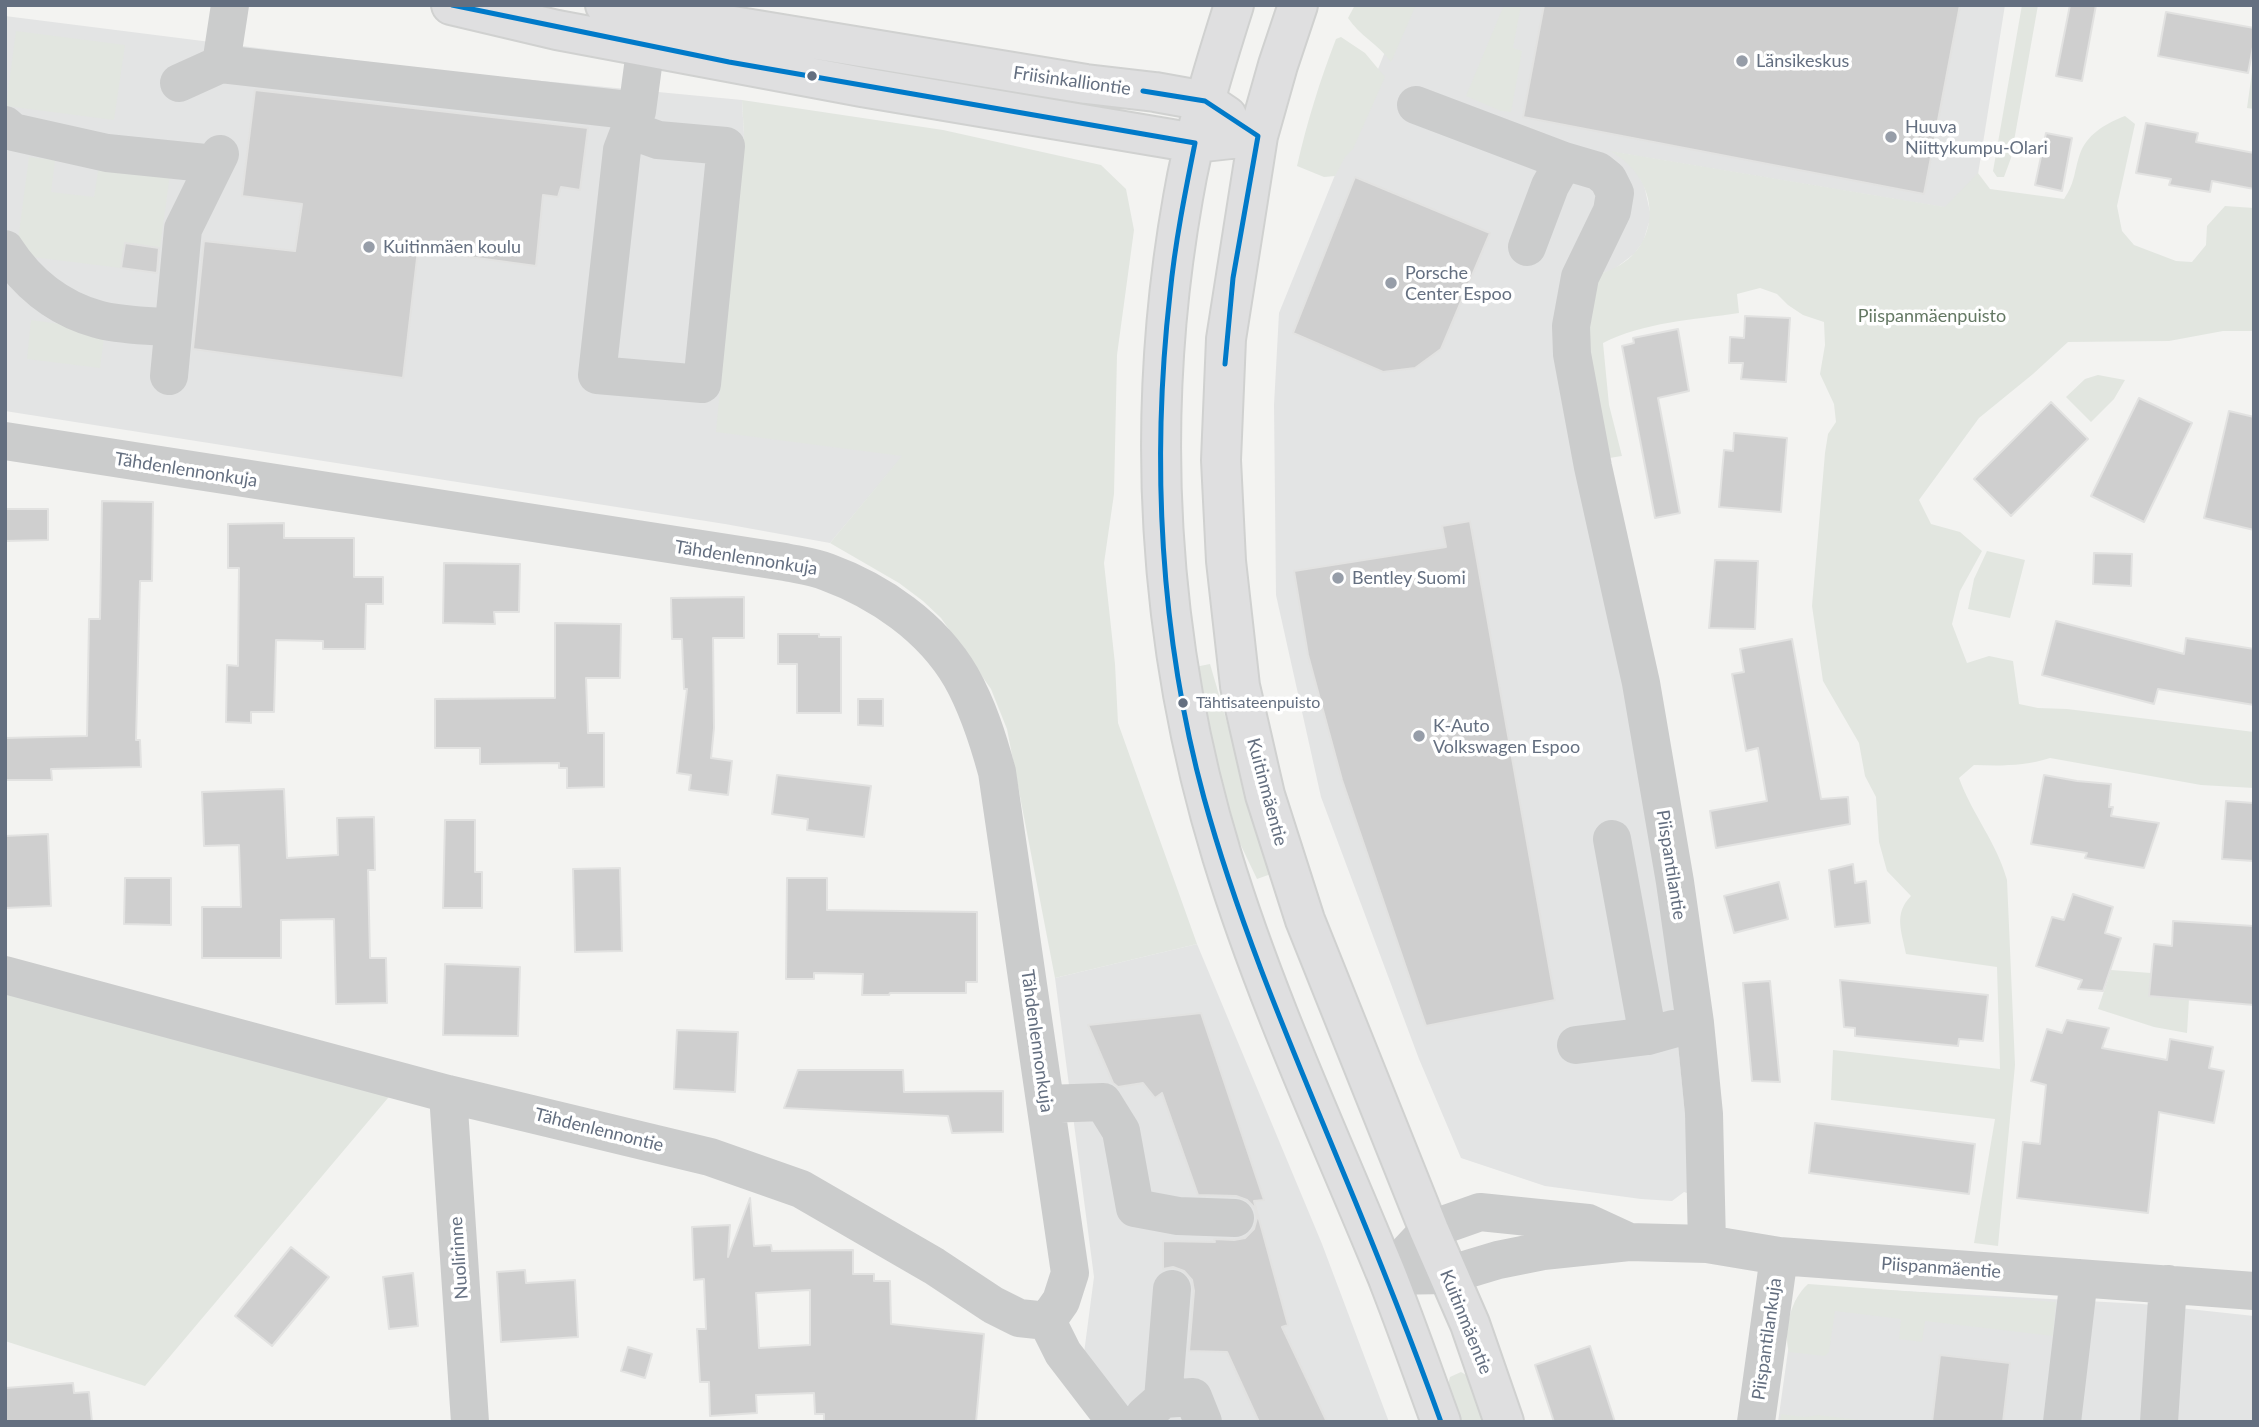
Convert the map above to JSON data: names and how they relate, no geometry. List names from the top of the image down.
{
  "streets": {
    "main road": ["Friisinkalliontie", "Kuitinmäentie"],
    "street": [
      "Tähdenlennonkuja",
      "Piispantilantie",
      "Tähdenlennontie",
      "Nuolirinne",
      "Piispanmäentie",
      "Piispantilankuja"
    ]
  },
  "crossings": [
    ["Friisinkalliontie", "Kuitinmäentie"],
    ["Tähdenlennonkuja", "Tähdenlennontie"],
    ["Kuitinmäentie", "Piispanmäentie"],
    ["Piispantilantie", "Piispanmäentie"],
    ["Tähdenlennontie", "Nuolirinne"],
    ["Piispanmäentie", "Piispantilankuja"]
  ],
  "parks": ["Piispanmäenpuisto"],
  "places": [
    "Länsikeskus",
    "Huuva Niittykumpu-Olari",
    "Kuitinmäen koulu",
    "Porsche Center Espoo",
    "Bentley Suomi",
    "Tähtisateenpuisto",
    "K-Auto Volkswagen Espoo"
  ]
}
